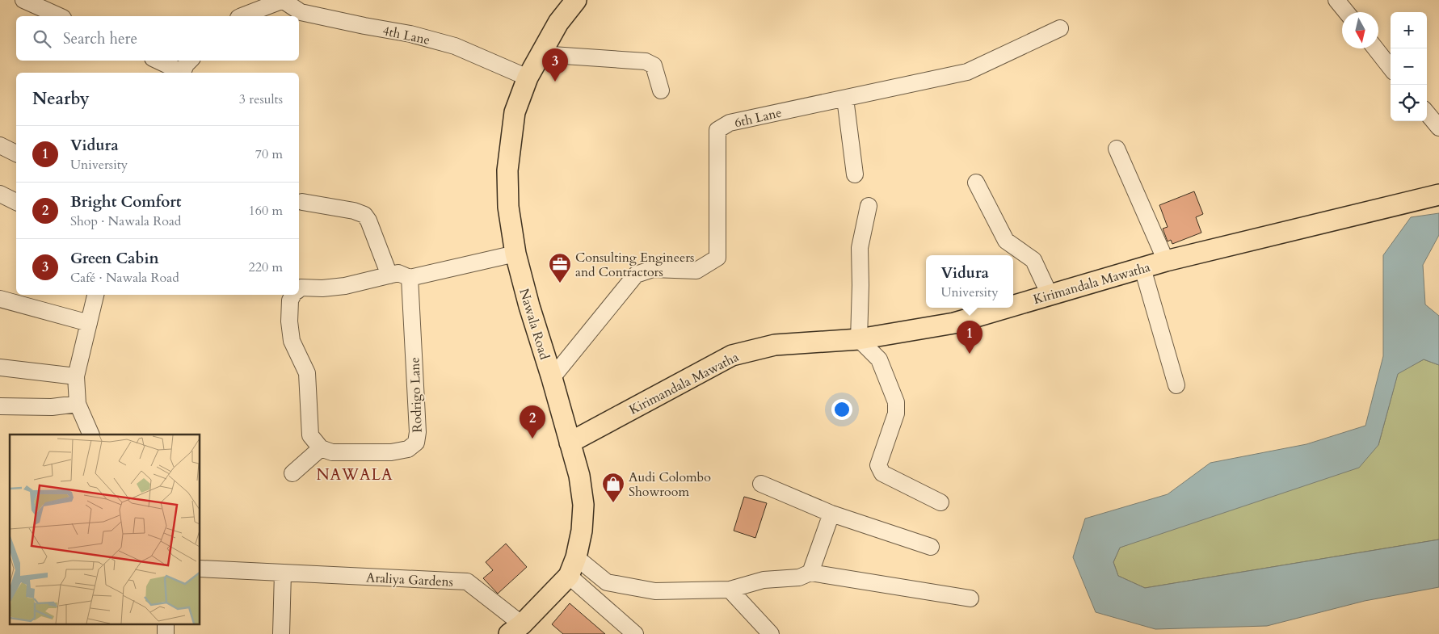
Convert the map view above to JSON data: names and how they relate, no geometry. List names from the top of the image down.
{
  "streets": {
    "main road": ["Kirimandala Mawatha", "Nawala Road"],
    "street": [
      "4th Lane",
      "6th Lane",
      "Rodrigo Lane",
      "Araliya Gardens"
    ]
  },
  "crossings": [
    ["4th Lane", "Nawala Road"],
    ["6th Lane", "Nawala Road"],
    ["Kirimandala Mawatha", "Nawala Road"],
    ["Nawala Road", "Araliya Gardens"]
  ],
  "districts": ["NAWALA"],
  "places": {
    "office": ["Consulting Engineers and Contractors"],
    "shop": ["Audi Colombo Showroom"]
  },
  "north": "bottom",
  "page": {
    "map_buttons": ["+", "−"],
    "search": "Search here",
    "pins": ["3", "1", "2"],
    "heading": ["Nearby", "3 results"],
    "list": [
      {
        "mark": "1",
        "name": "Vidura",
        "note": "University",
        "value": "70 m"
      },
      {
        "mark": "2",
        "name": "Bright Comfort",
        "note": "Shop · Nawala Road",
        "value": "160 m"
      },
      {
        "mark": "3",
        "name": "Green Cabin",
        "note": "Café · Nawala Road",
        "value": "220 m"
      }
    ],
    "popup": ["Vidura", "University"]
  }
}
